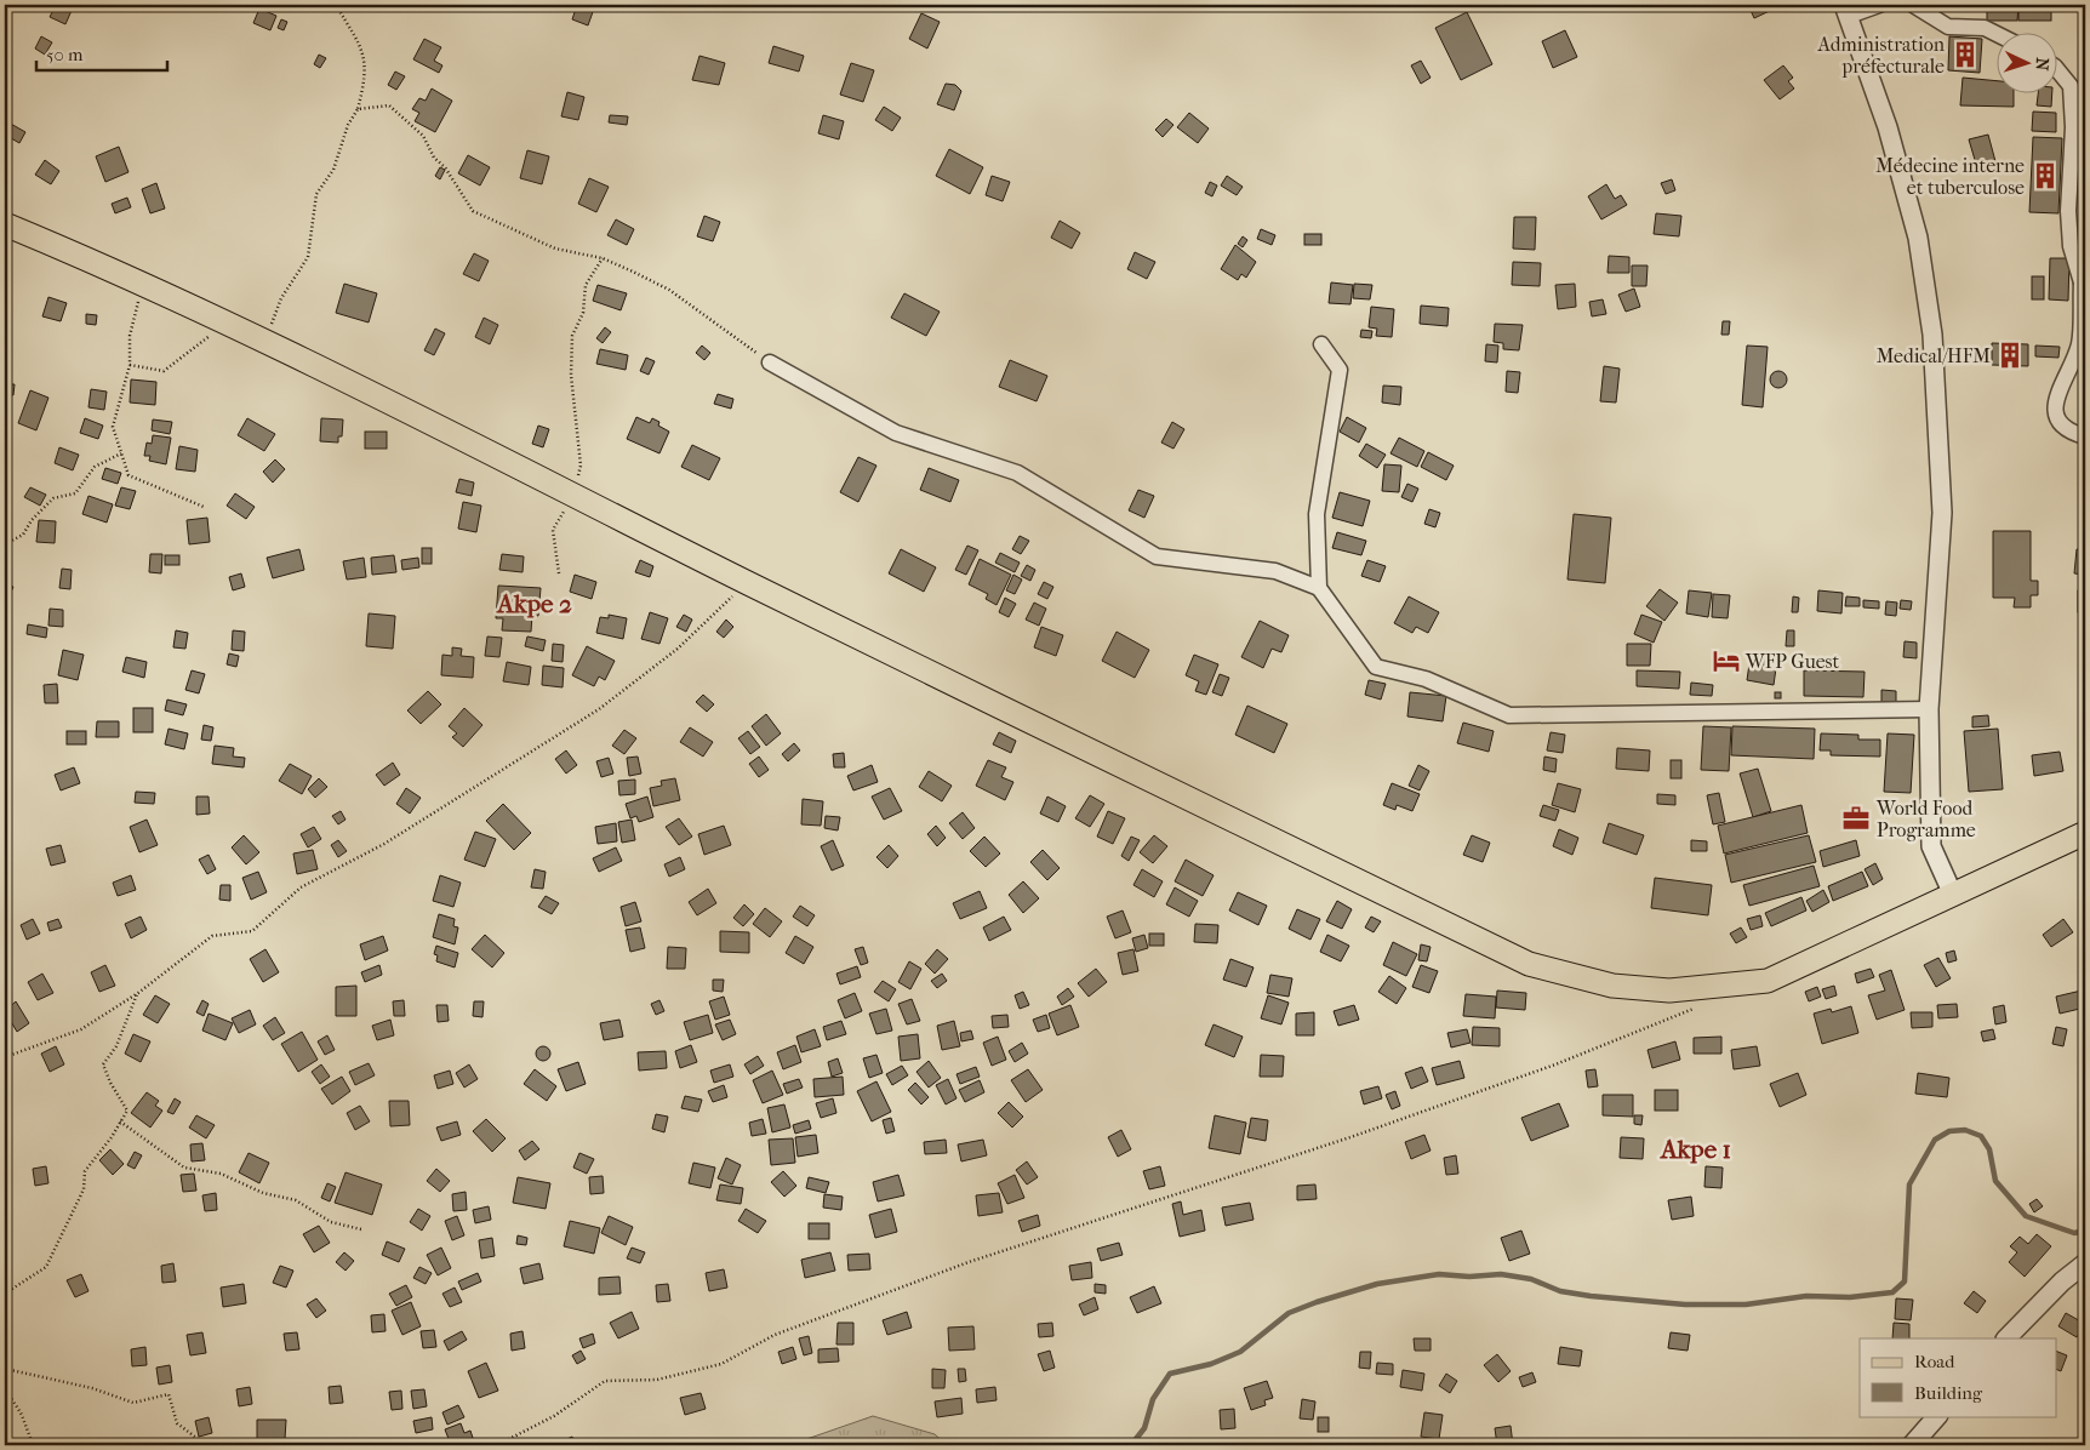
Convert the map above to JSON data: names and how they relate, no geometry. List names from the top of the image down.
{
  "districts": ["Akpe 2", "Akpe 1"],
  "places": {
    "building": ["Administration préfecturale", "Médecine interne et tuberculose", "Medical/HFM"],
    "hotel": ["WFP Guest"],
    "office": ["World Food Programme"]
  },
  "legend": ["Road", "Building"],
  "scale_bar": "50 m",
  "north": "right"
}
